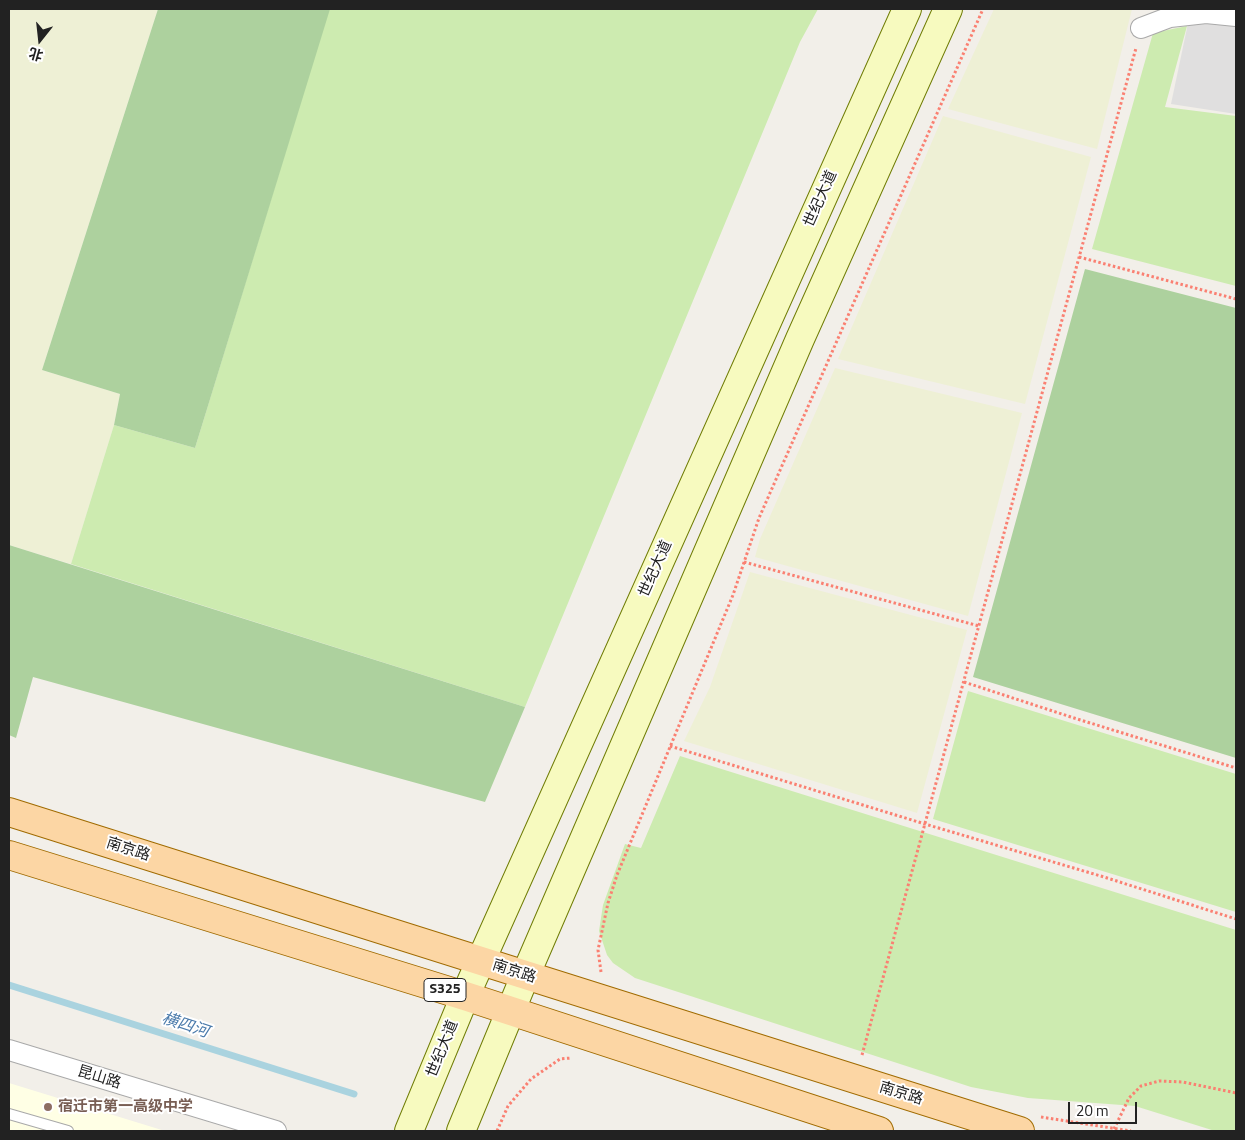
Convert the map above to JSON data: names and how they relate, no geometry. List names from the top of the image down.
{
  "streets": {
    "main road": ["南京路", "S325"],
    "street": ["世纪大道", "昆山路"]
  },
  "crossings": [
    ["世纪大道", "南京路"],
    ["世纪大道", "S325"]
  ],
  "water": ["横四河"],
  "places": ["宿迁市第一高级中学"],
  "scale_bar": "20 m",
  "north": "bottom"
}
